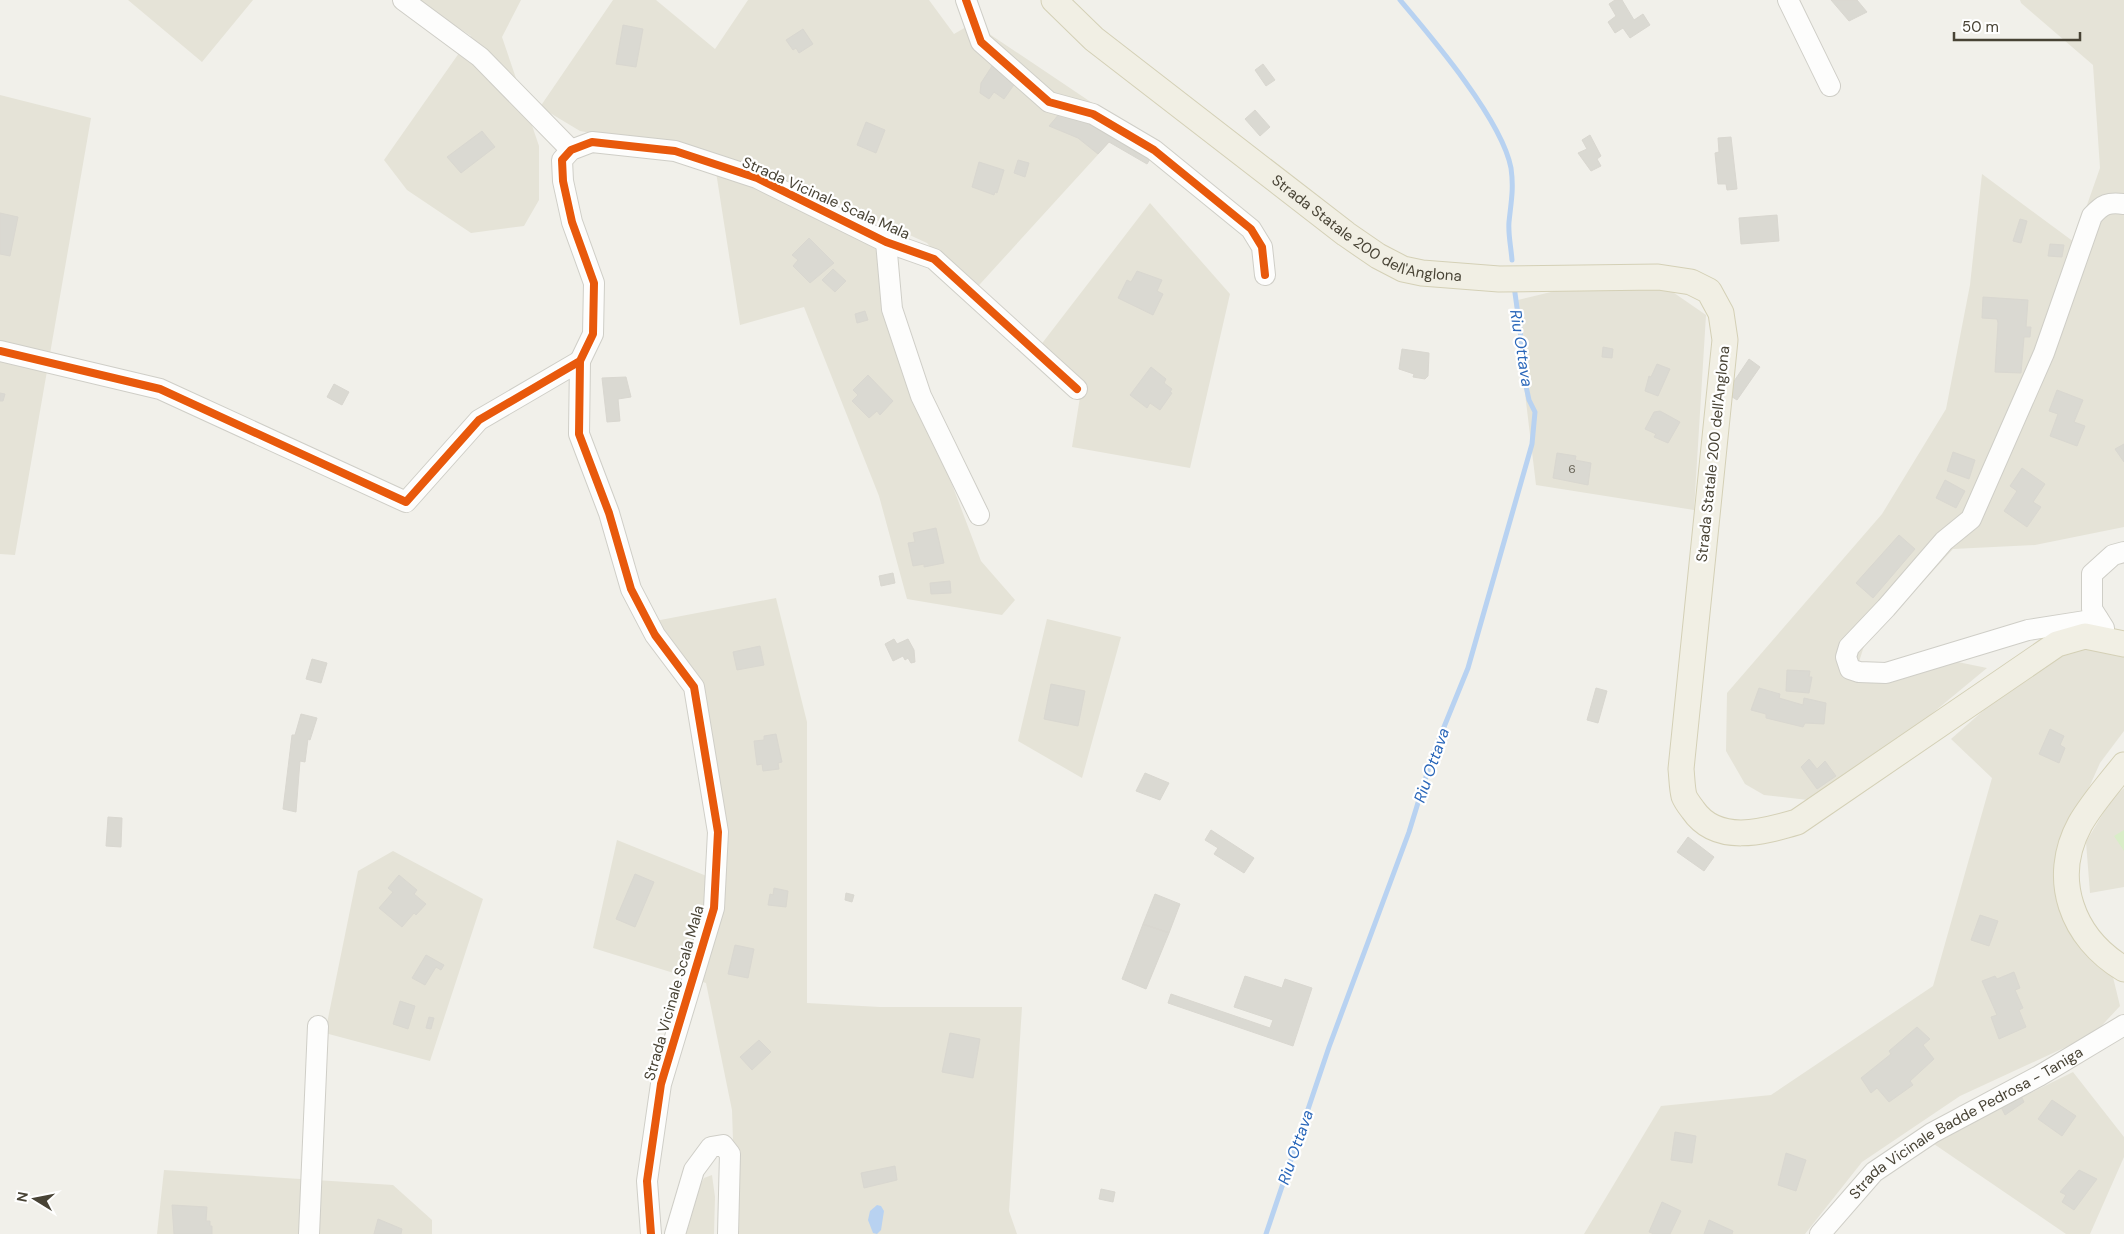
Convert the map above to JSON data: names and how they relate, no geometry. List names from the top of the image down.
{
  "streets": {
    "main road": ["Strada Statale 200 dell'Anglona"],
    "street": ["Strada Vicinale Scala Mala", "Strada Vicinale Badde Pedrosa - Taniga"]
  },
  "water": ["Riu Ottava"],
  "house_numbers": ["6"],
  "scale_bar": "50 m",
  "north": "left"
}
